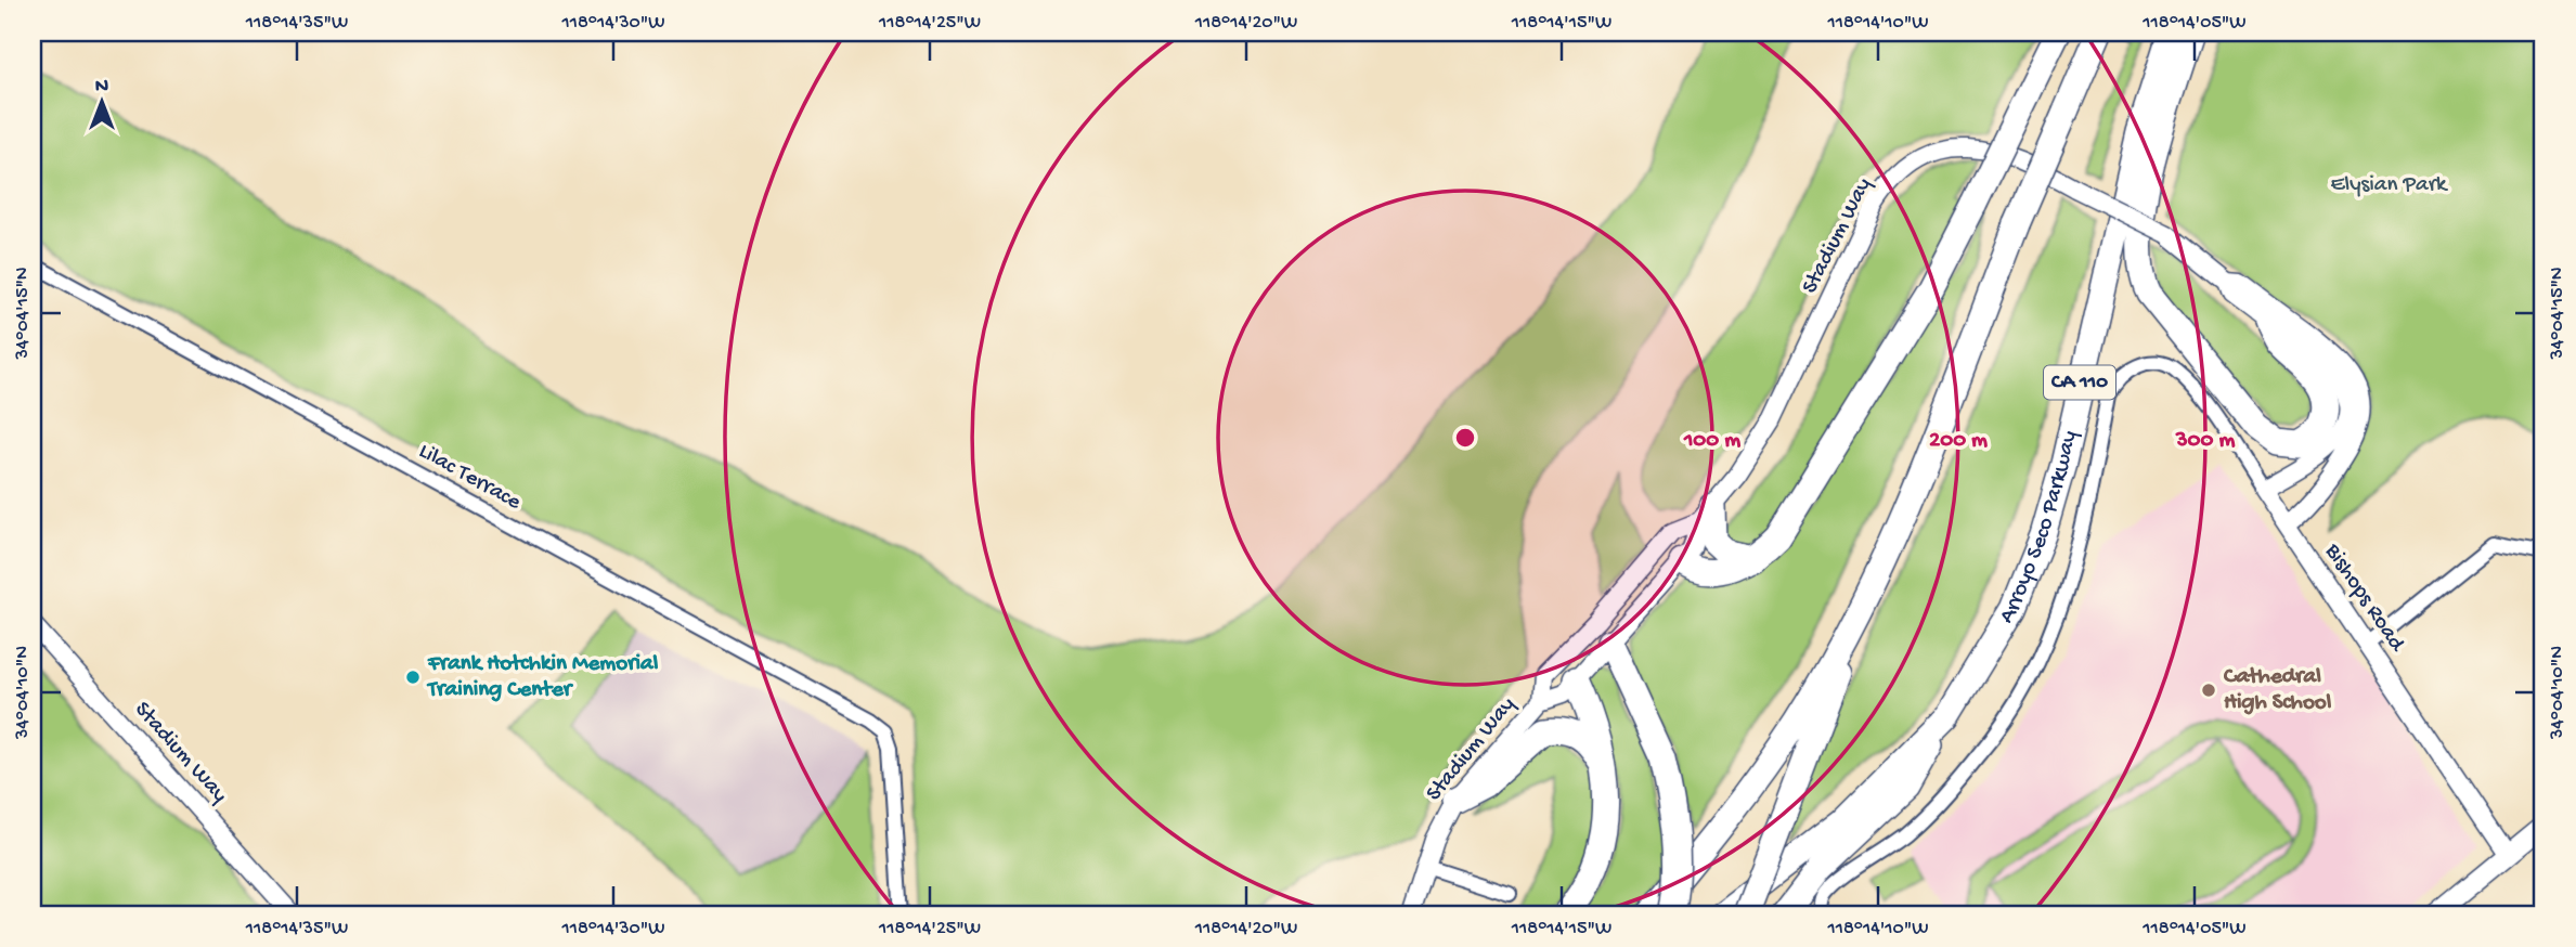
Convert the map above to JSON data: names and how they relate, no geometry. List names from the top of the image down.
{
  "streets": {
    "highway": ["CA 110", "Arroyo Seco Parkway"],
    "street": ["Stadium Way", "Lilac Terrace", "Bishops Road"]
  },
  "crossings": [
    ["Stadium Way", "Bishops Road"]
  ],
  "parks": ["Elysian Park"],
  "places": ["Frank Hotchkin Memorial Training Center", "Cathedral High School"],
  "north": "top",
  "coordinates": [
    "118°14'35\"W",
    "118°14'30\"W",
    "118°14'25\"W",
    "118°14'20\"W",
    "118°14'15\"W",
    "118°14'10\"W",
    "118°14'05\"W",
    "34°04'15\"N",
    "34°04'10\"N"
  ],
  "rings": ["100 m", "200 m", "300 m"]
}
